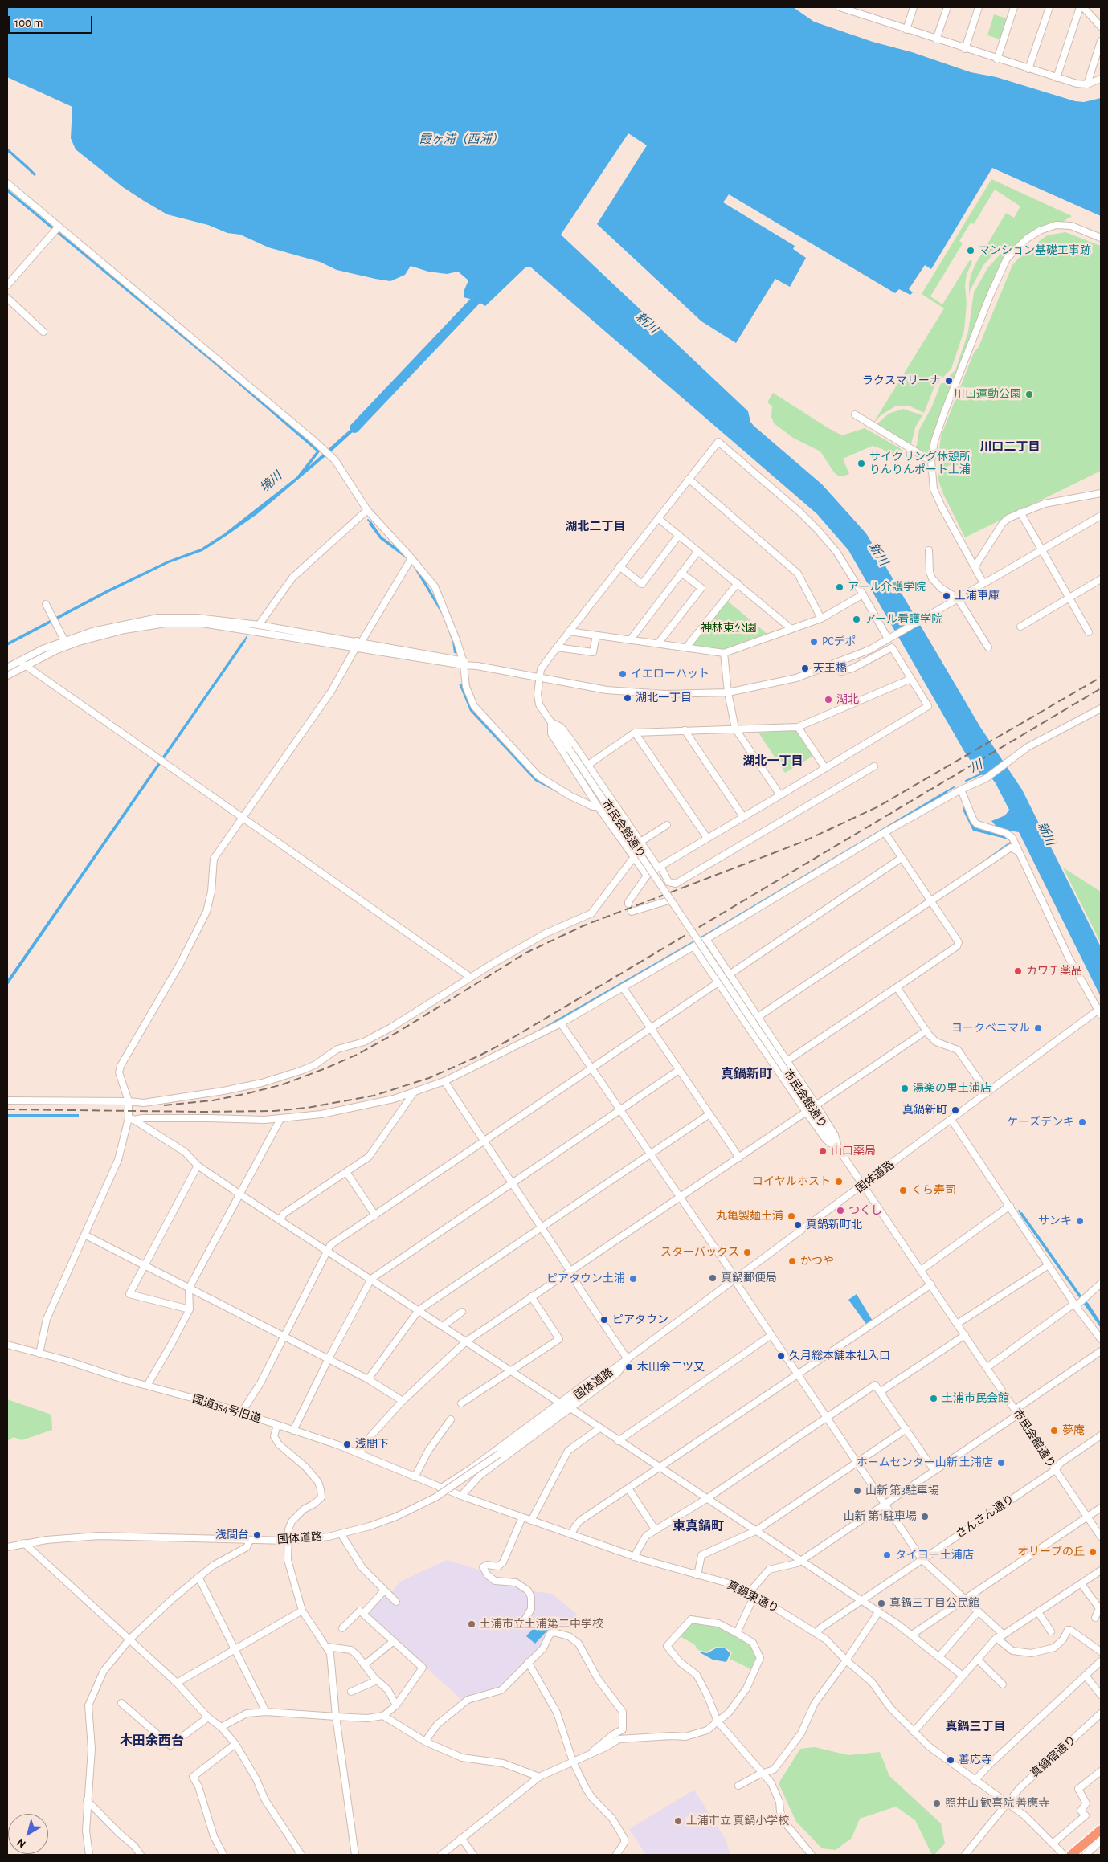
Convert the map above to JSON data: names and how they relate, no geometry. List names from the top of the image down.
{
  "streets": {
    "street": [
      "市民会館通り",
      "国体道路",
      "国道354号旧道",
      "さんさん通り",
      "真鍋東通り",
      "真鍋宿通り"
    ]
  },
  "crossings": [
    ["市民会館通り", "国体道路"],
    ["市民会館通り", "さんさん通り"],
    ["国道354号旧道", "真鍋東通り"],
    ["さんさん通り", "真鍋東通り"],
    ["真鍋東通り", "真鍋宿通り"]
  ],
  "districts": [
    "川口二丁目",
    "湖北二丁目",
    "湖北一丁目",
    "真鍋新町",
    "東真鍋町",
    "真鍋三丁目",
    "木田余西台"
  ],
  "water": [
    "霞ヶ浦（西浦）",
    "新川",
    "境川",
    "川"
  ],
  "parks": ["神林東公園"],
  "places": [
    "マンション基礎工事跡",
    "ラクスマリーナ",
    "川口運動公園",
    "サイクリング休憩所 りんりんポート土浦",
    "アール介護学院",
    "土浦車庫",
    "アール看護学院",
    "PCデポ",
    "天王橋",
    "イエローハット",
    "湖北一丁目",
    "湖北",
    "カワチ薬品",
    "ヨークベニマル",
    "湯楽の里土浦店",
    "真鍋新町",
    "ケーズデンキ",
    "山口薬局",
    "ロイヤルホスト",
    "くら寿司",
    "つくし",
    "丸亀製麺土浦",
    "サンキ",
    "真鍋新町北",
    "スターバックス",
    "かつや",
    "真鍋郵便局",
    "ピアタウン土浦",
    "ピアタウン",
    "久月総本舗本社入口",
    "木田余三ツ又",
    "土浦市民会館",
    "夢庵",
    "浅間下",
    "ホームセンター山新 土浦店",
    "山新 第3駐車場",
    "山新 第1駐車場",
    "浅間台",
    "オリーブの丘",
    "タイヨー土浦店",
    "真鍋三丁目公民館",
    "土浦市立土浦第二中学校",
    "善応寺",
    "照井山 歓喜院 善應寺",
    "土浦市立 真鍋小学校"
  ],
  "scale_bar": "100 m",
  "north": "bottom left"
}
